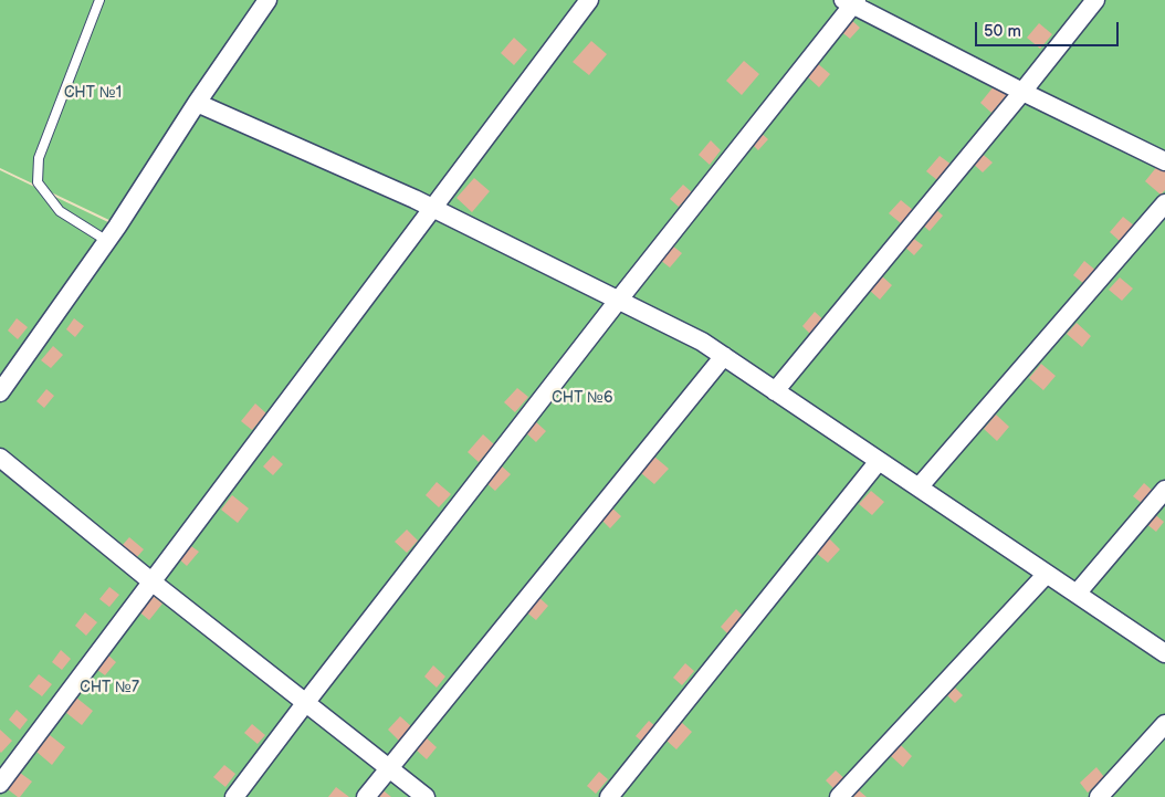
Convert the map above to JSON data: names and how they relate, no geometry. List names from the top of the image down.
{
  "parks": ["СНТ №1", "СНТ №6", "СНТ №7"],
  "scale_bar": "50 m"
}
